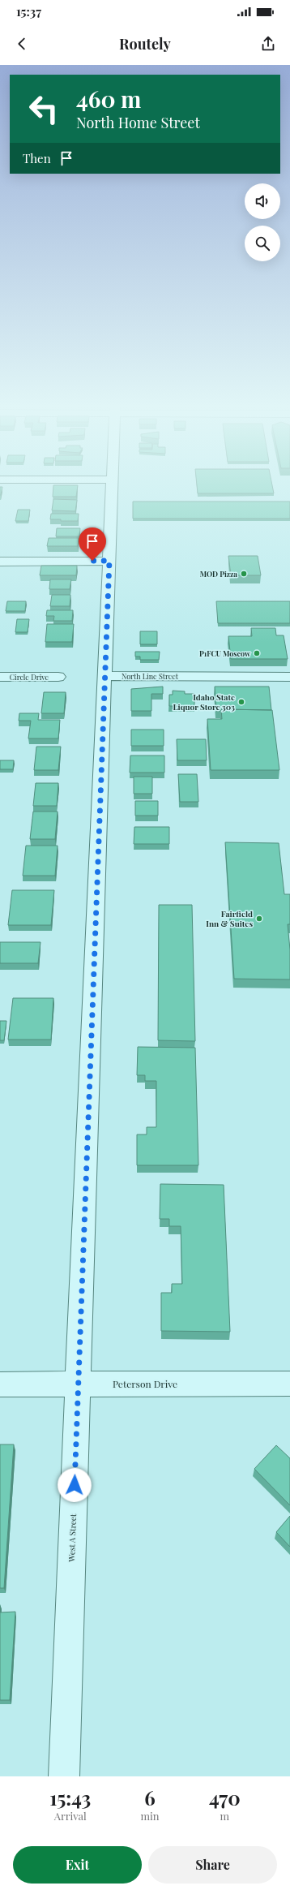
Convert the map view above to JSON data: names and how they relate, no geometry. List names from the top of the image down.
{
  "streets": {
    "street": [
      "North Line Street",
      "Circle Drive",
      "Peterson Drive",
      "West A Street"
    ]
  },
  "crossings": [
    ["North Line Street", "West A Street"],
    ["Peterson Drive", "West A Street"]
  ],
  "places": [
    "MOD Pizza",
    "P1FCU Moscow",
    "Idaho State Liquor Store 303",
    "Fairfield Inn & Suites"
  ],
  "page": {
    "status": "15:37",
    "header": "Routely",
    "turn": ["460 m", "North Home Street"],
    "then": "Then",
    "eta": [
      "15:43",
      "Arrival",
      "6",
      "min",
      "470",
      "m"
    ],
    "buttons": ["Exit", "Share"]
  }
}
